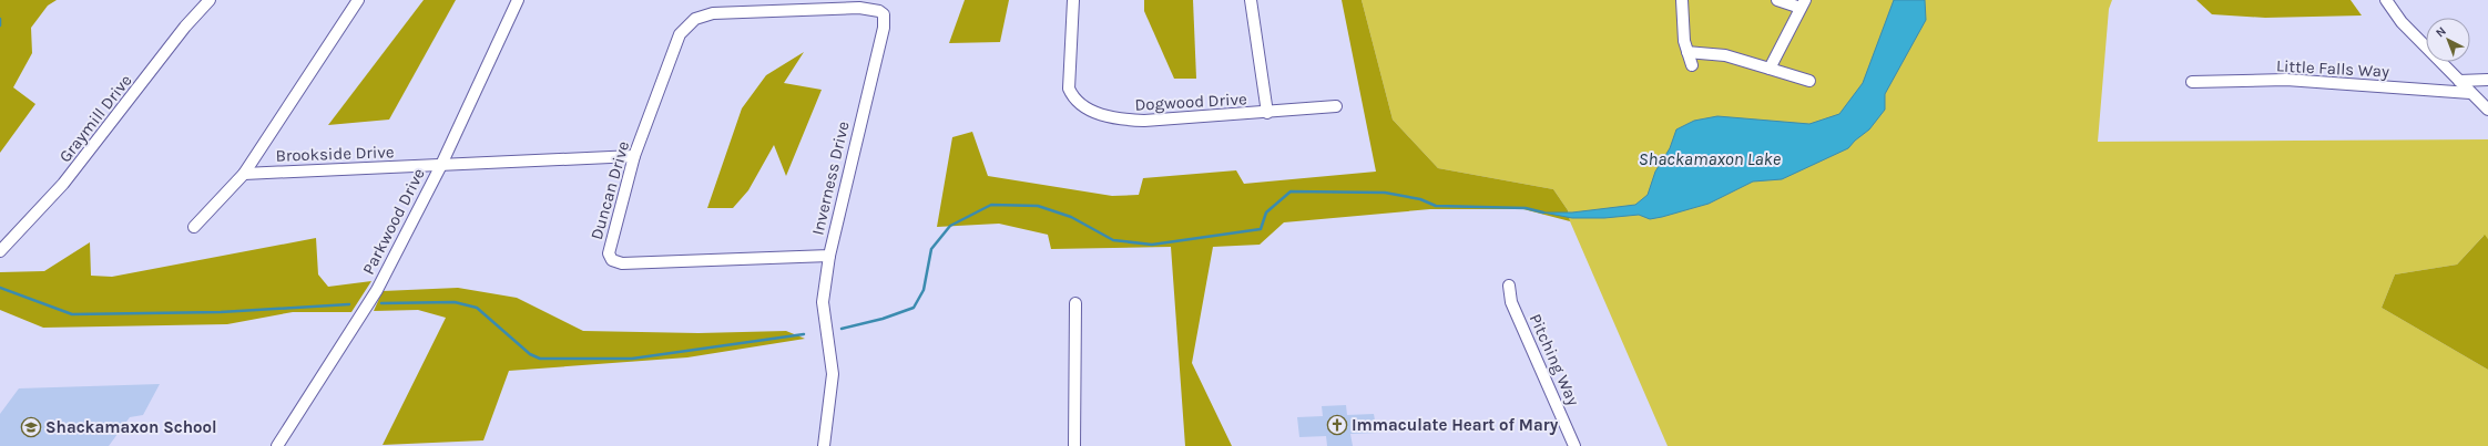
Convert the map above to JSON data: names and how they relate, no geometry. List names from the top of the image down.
{
  "streets": {
    "street": [
      "Little Falls Way",
      "Dogwood Drive",
      "Graymill Drive",
      "Brookside Drive",
      "Inverness Drive",
      "Duncan Drive",
      "Parkwood Drive",
      "Pitching Way"
    ]
  },
  "crossings": [
    ["Brookside Drive", "Duncan Drive"],
    ["Brookside Drive", "Parkwood Drive"],
    ["Inverness Drive", "Duncan Drive"]
  ],
  "water": ["Shackamaxon Lake"],
  "places": {
    "church": ["Immaculate Heart of Mary"],
    "school or university": ["Shackamaxon School"]
  },
  "north": "top left"
}
